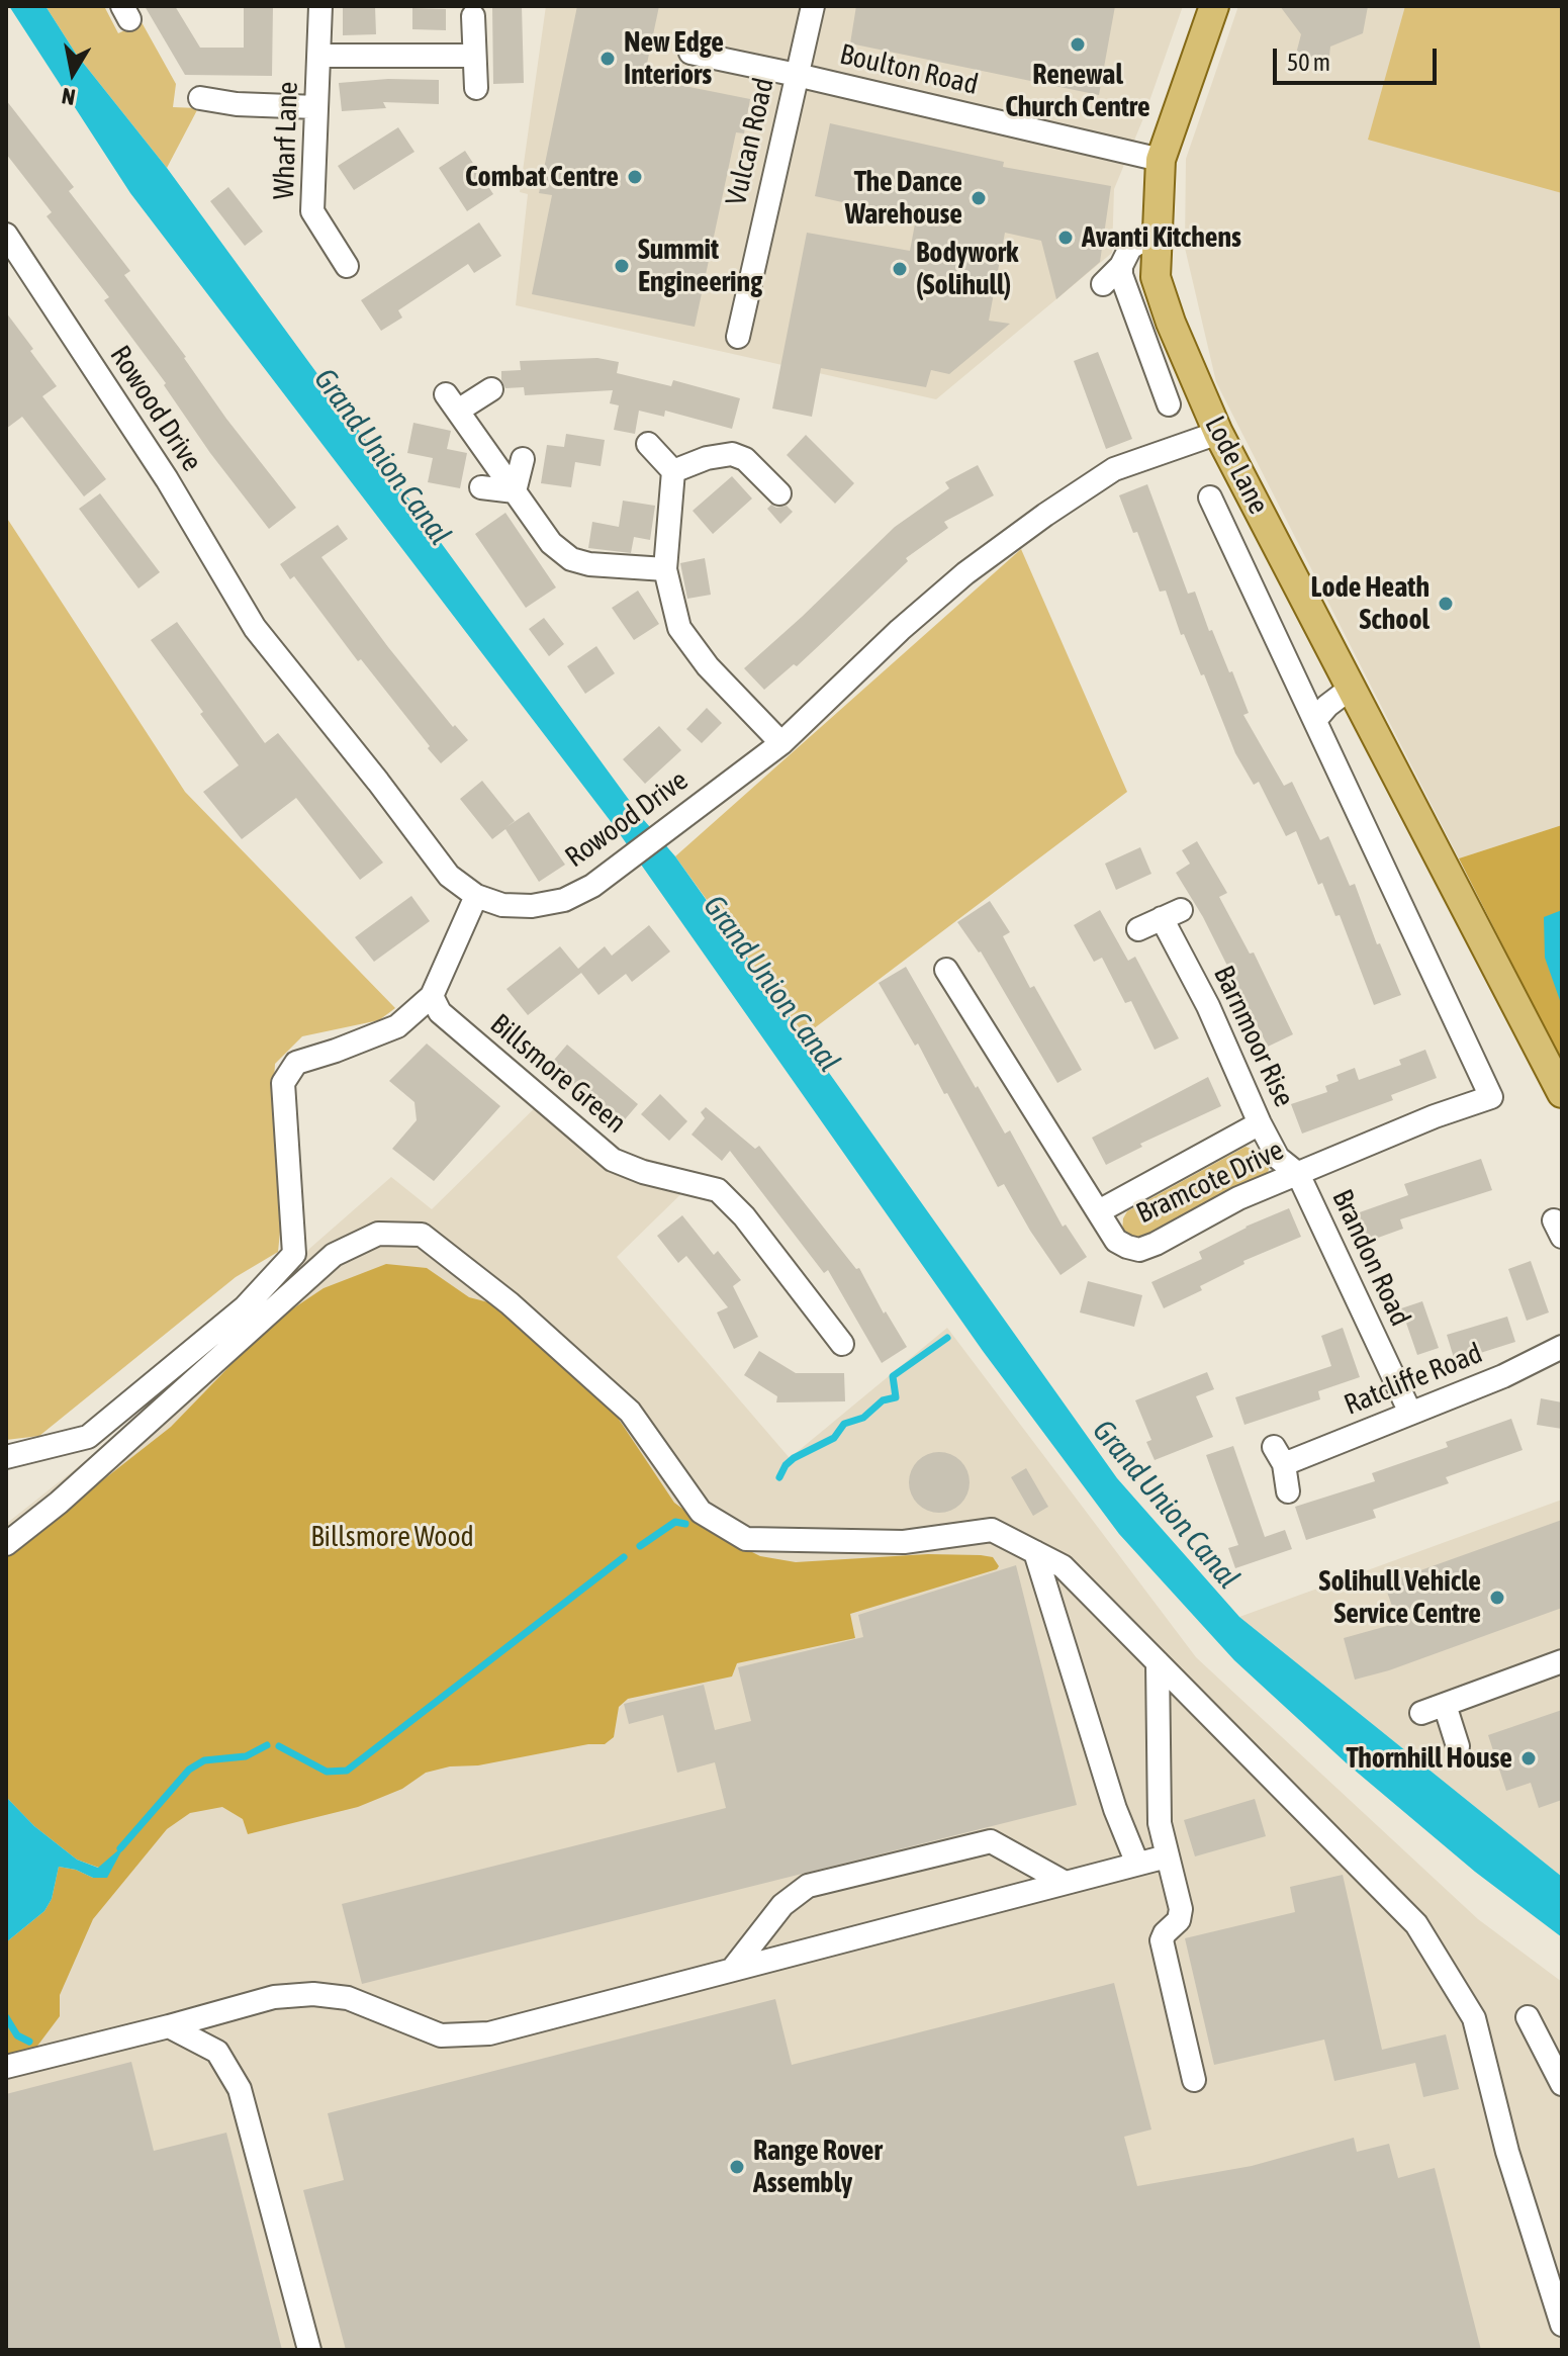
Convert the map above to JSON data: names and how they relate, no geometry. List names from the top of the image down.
{
  "streets": {
    "main road": ["Lode Lane"],
    "street": [
      "Boulton Road",
      "Wharf Lane",
      "Vulcan Road",
      "Rowood Drive",
      "Barnmoor Rise",
      "Billsmore Green",
      "Bramcote Drive",
      "Brandon Road",
      "Ratcliffe Road"
    ]
  },
  "crossings": [
    ["Boulton Road", "Vulcan Road"],
    ["Boulton Road", "Lode Lane"],
    ["Rowood Drive", "Lode Lane"],
    ["Lode Lane", "Bramcote Drive"],
    ["Barnmoor Rise", "Bramcote Drive"],
    ["Barnmoor Rise", "Brandon Road"],
    ["Bramcote Drive", "Brandon Road"],
    ["Brandon Road", "Ratcliffe Road"]
  ],
  "water": ["Grand Union Canal"],
  "parks": ["Billsmore Wood"],
  "places": [
    "Renewal Church Centre",
    "New Edge Interiors",
    "Combat Centre",
    "The Dance Warehouse",
    "Avanti Kitchens",
    "Summit Engineering",
    "Bodywork (Solihull)",
    "Lode Heath School",
    "Solihull Vehicle Service Centre",
    "Thornhill House",
    "Range Rover Assembly"
  ],
  "scale_bar": "50 m",
  "north": "bottom"
}
